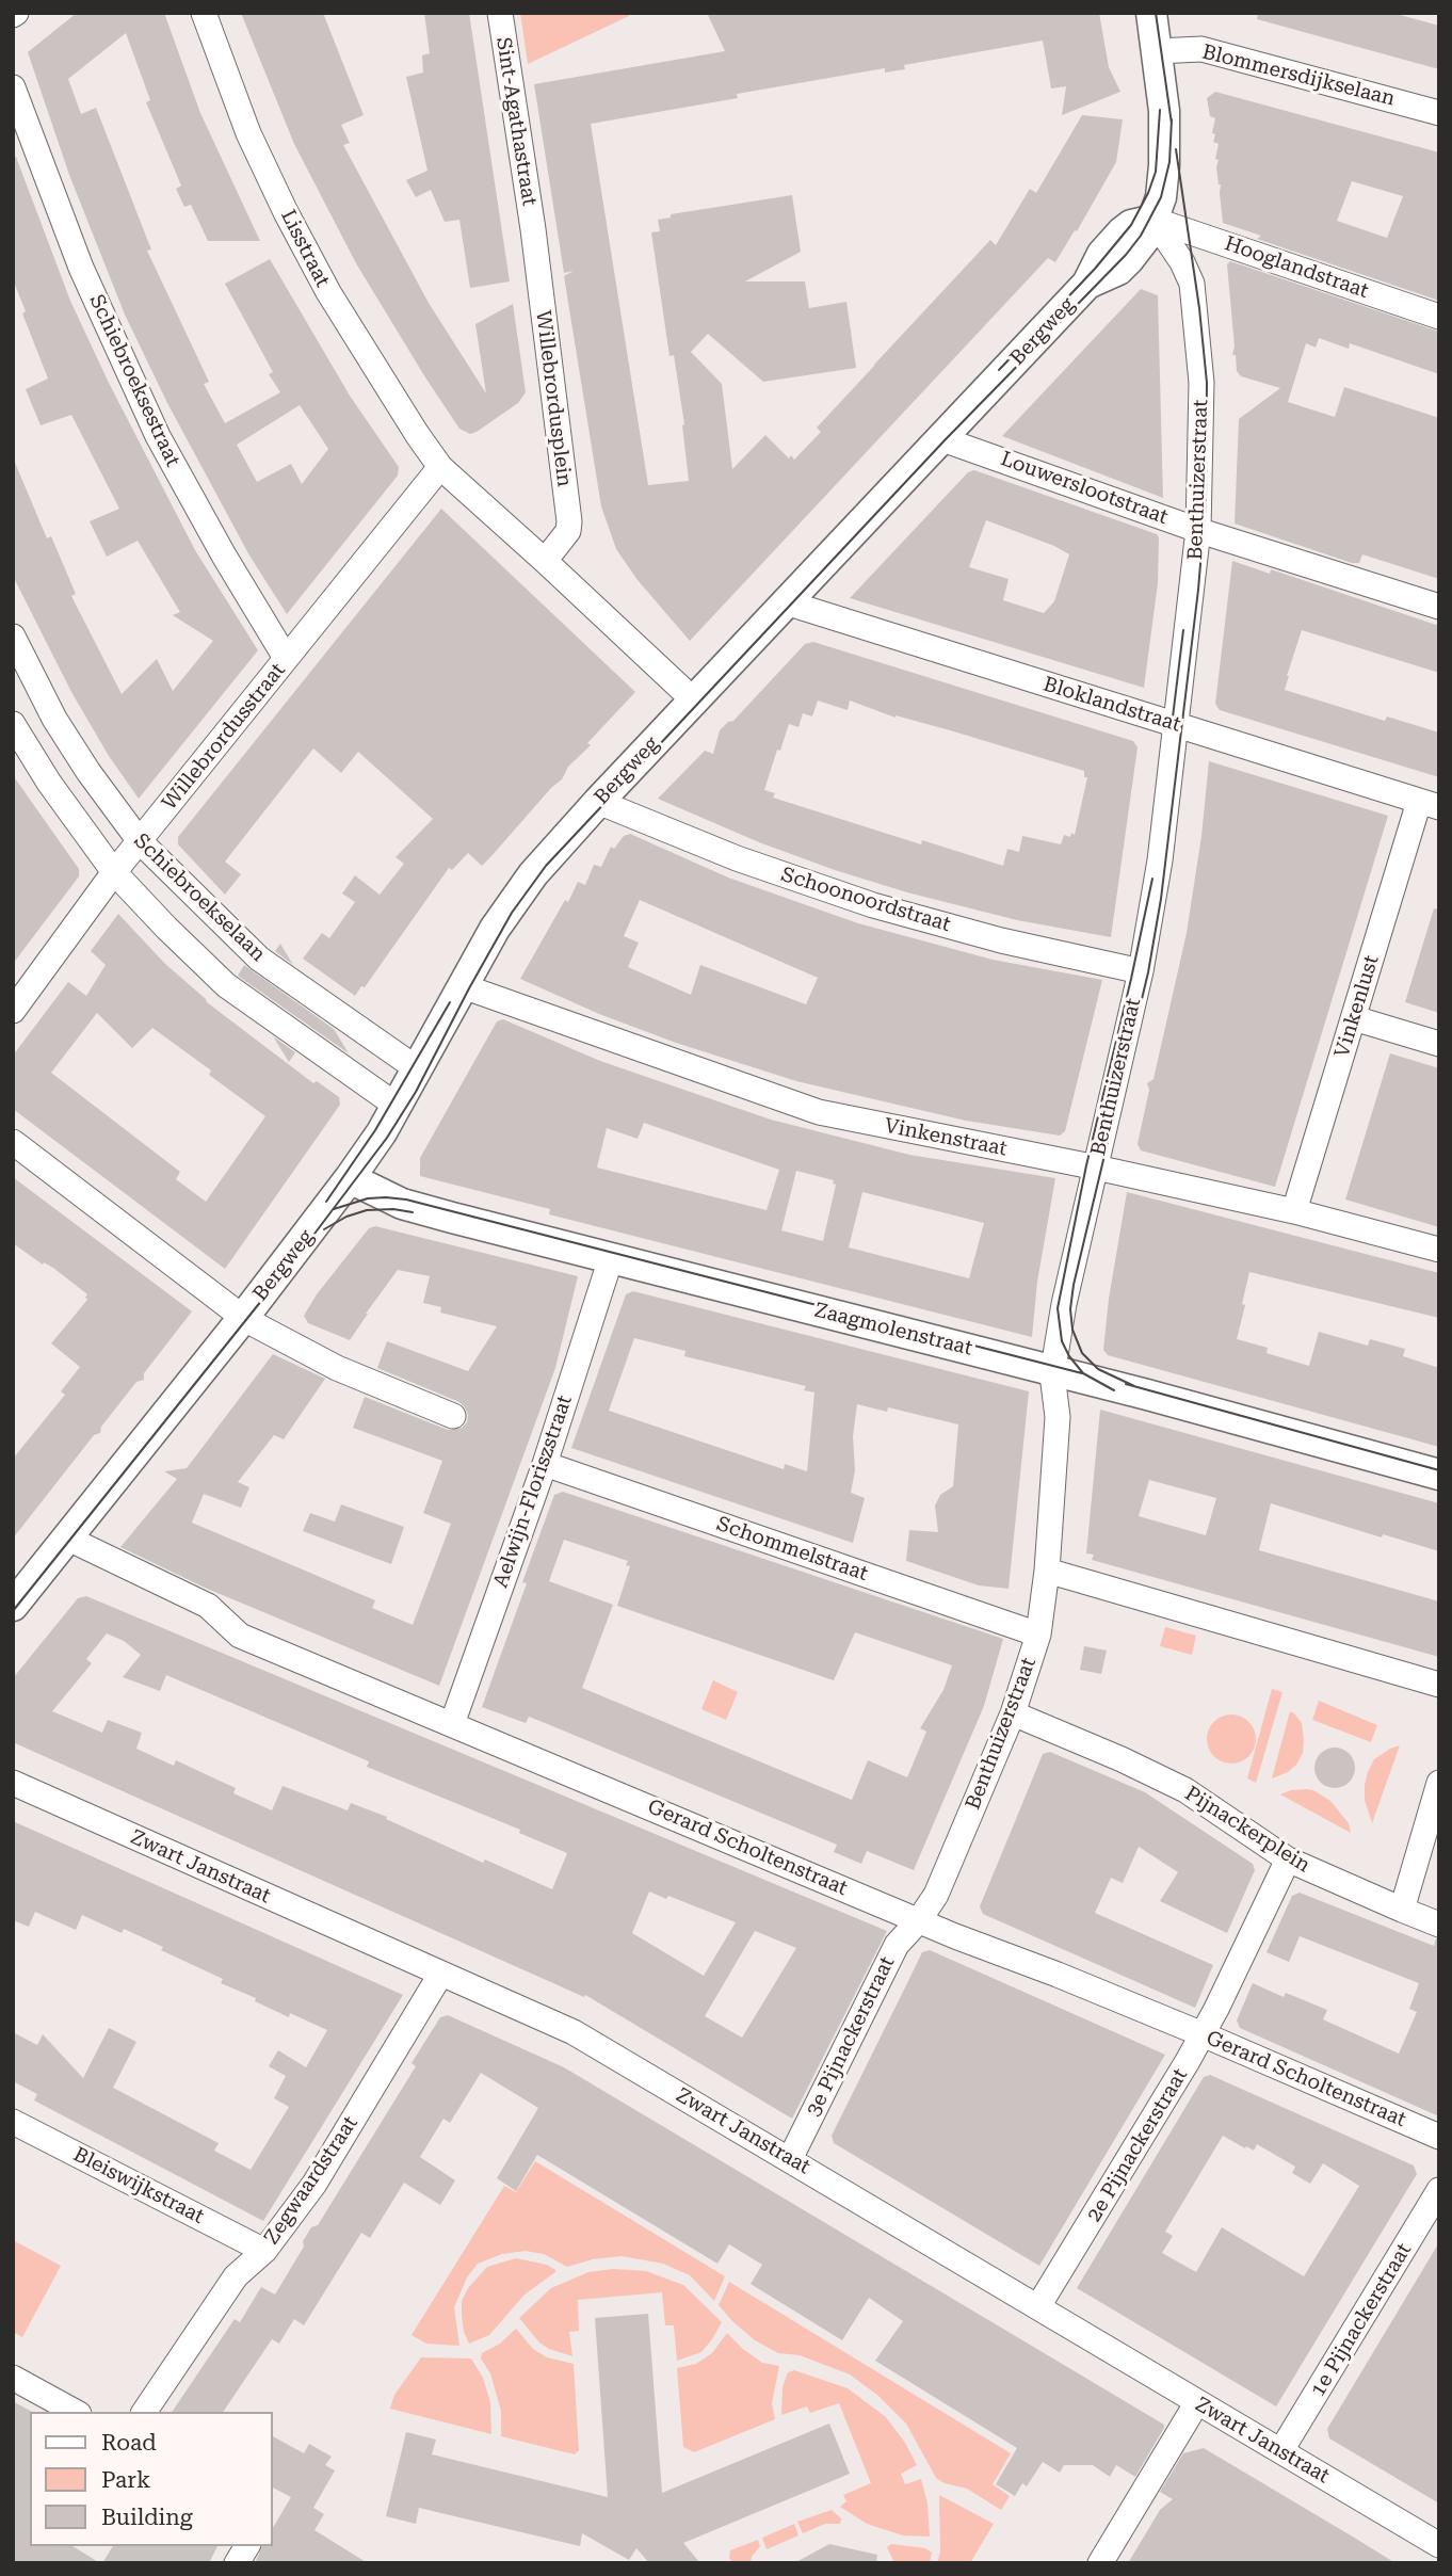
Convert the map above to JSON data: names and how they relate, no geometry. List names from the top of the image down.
{
  "streets": {
    "street": [
      "Blommersdijkselaan",
      "Sint-Agathastraat",
      "Lisstraat",
      "Hooglandstraat",
      "Bergweg",
      "Schiebroeksestraat",
      "Willebrordusplein",
      "Benthuizerstraat",
      "Louwerslootstraat",
      "Bloklandstraat",
      "Willebrordusstraat",
      "Schiebroekselaan",
      "Schoonoordstraat",
      "Vinkenlust",
      "Vinkenstraat",
      "Zaagmolenstraat",
      "Aelwijn-Floriszstraat",
      "Schommelstraat",
      "Pijnackerplein",
      "Gerard Scholtenstraat",
      "Zwart Janstraat",
      "3e Pijnackerstraat",
      "2e Pijnackerstraat",
      "Zegwaardstraat",
      "Bleiswijkstraat",
      "1e Pijnackerstraat"
    ]
  },
  "crossings": [
    ["Blommersdijkselaan", "Bergweg"],
    ["Sint-Agathastraat", "Willebrordusplein"],
    ["Lisstraat", "Willebrordusstraat"],
    ["Hooglandstraat", "Bergweg"],
    ["Hooglandstraat", "Benthuizerstraat"],
    ["Bergweg", "Benthuizerstraat"],
    ["Bergweg", "Louwerslootstraat"],
    ["Bergweg", "Bloklandstraat"],
    ["Bergweg", "Schiebroekselaan"],
    ["Bergweg", "Schoonoordstraat"],
    ["Bergweg", "Vinkenstraat"],
    ["Bergweg", "Zaagmolenstraat"],
    ["Bergweg", "Gerard Scholtenstraat"],
    ["Schiebroeksestraat", "Willebrordusstraat"],
    ["Benthuizerstraat", "Louwerslootstraat"],
    ["Benthuizerstraat", "Bloklandstraat"],
    ["Benthuizerstraat", "Schoonoordstraat"],
    ["Benthuizerstraat", "Vinkenstraat"],
    ["Benthuizerstraat", "Zaagmolenstraat"],
    ["Benthuizerstraat", "Schommelstraat"],
    ["Benthuizerstraat", "Pijnackerplein"],
    ["Benthuizerstraat", "Gerard Scholtenstraat"],
    ["Benthuizerstraat", "3e Pijnackerstraat"],
    ["Bloklandstraat", "Vinkenlust"],
    ["Willebrordusstraat", "Schiebroekselaan"],
    ["Vinkenlust", "Vinkenstraat"],
    ["Zaagmolenstraat", "Aelwijn-Floriszstraat"],
    ["Aelwijn-Floriszstraat", "Schommelstraat"],
    ["Aelwijn-Floriszstraat", "Gerard Scholtenstraat"],
    ["Pijnackerplein", "2e Pijnackerstraat"],
    ["Gerard Scholtenstraat", "3e Pijnackerstraat"],
    ["Gerard Scholtenstraat", "2e Pijnackerstraat"],
    ["Zwart Janstraat", "3e Pijnackerstraat"],
    ["Zwart Janstraat", "2e Pijnackerstraat"],
    ["Zwart Janstraat", "Zegwaardstraat"],
    ["Zwart Janstraat", "1e Pijnackerstraat"],
    ["Zegwaardstraat", "Bleiswijkstraat"]
  ],
  "legend": ["Road", "Park", "Building"]
}
